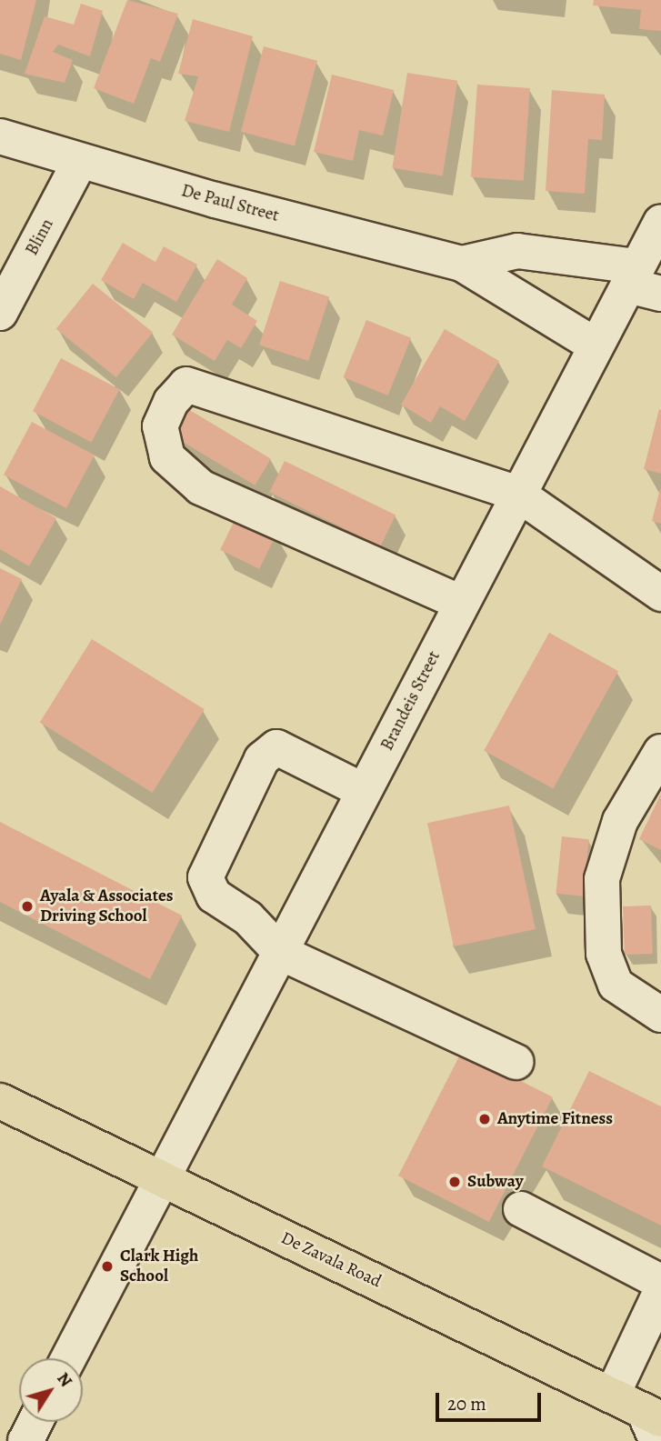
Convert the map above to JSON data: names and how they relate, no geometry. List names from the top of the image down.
{
  "streets": {
    "main road": ["De Zavala Road"],
    "street": ["De Paul Street", "Blinn", "Brandeis Street"]
  },
  "crossings": [
    ["De Paul Street", "Blinn"],
    ["De Paul Street", "Brandeis Street"],
    ["Brandeis Street", "De Zavala Road"]
  ],
  "places": [
    "Ayala & Associates Driving School",
    "Anytime Fitness",
    "Subway",
    "Clark High School"
  ],
  "scale_bar": "20 m",
  "north": "top right"
}
